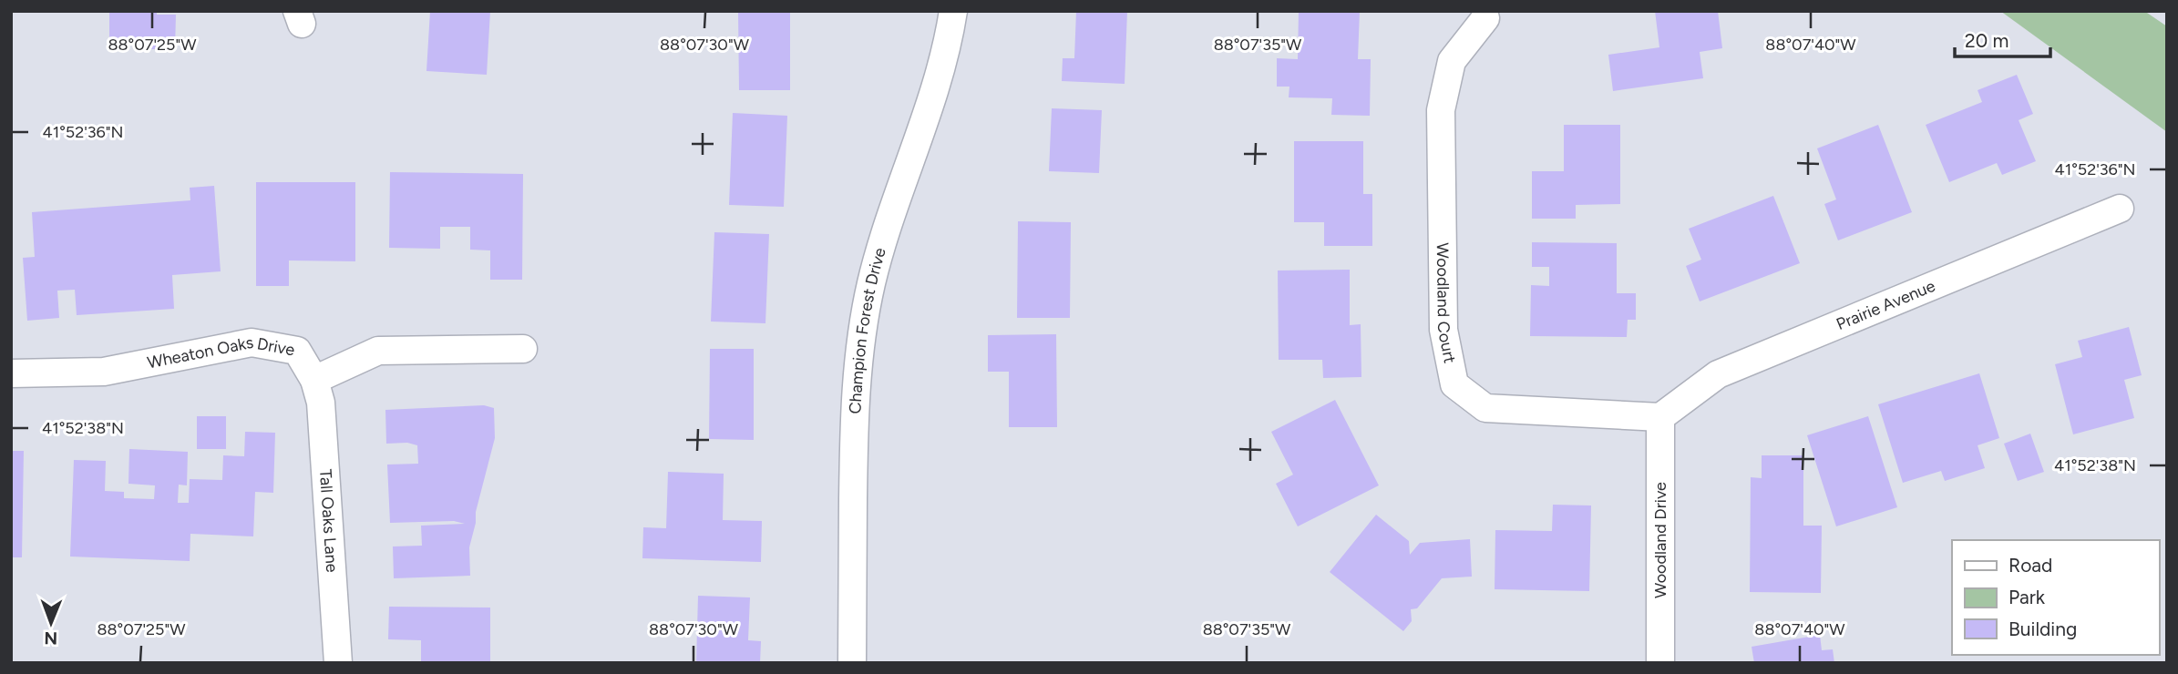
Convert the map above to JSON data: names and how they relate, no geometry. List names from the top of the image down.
{
  "streets": {
    "street": [
      "Woodland Court",
      "Prairie Avenue",
      "Champion Forest Drive",
      "Wheaton Oaks Drive",
      "Tall Oaks Lane",
      "Woodland Drive"
    ]
  },
  "crossings": [
    ["Woodland Court", "Prairie Avenue"],
    ["Woodland Court", "Woodland Drive"],
    ["Prairie Avenue", "Woodland Drive"],
    ["Wheaton Oaks Drive", "Tall Oaks Lane"]
  ],
  "legend": ["Road", "Park", "Building"],
  "scale_bar": "20 m",
  "north": "bottom",
  "coordinates": [
    "88°07'25\"W",
    "88°07'30\"W",
    "88°07'35\"W",
    "88°07'40\"W",
    "41°52'36\"N",
    "41°52'38\"N"
  ]
}
